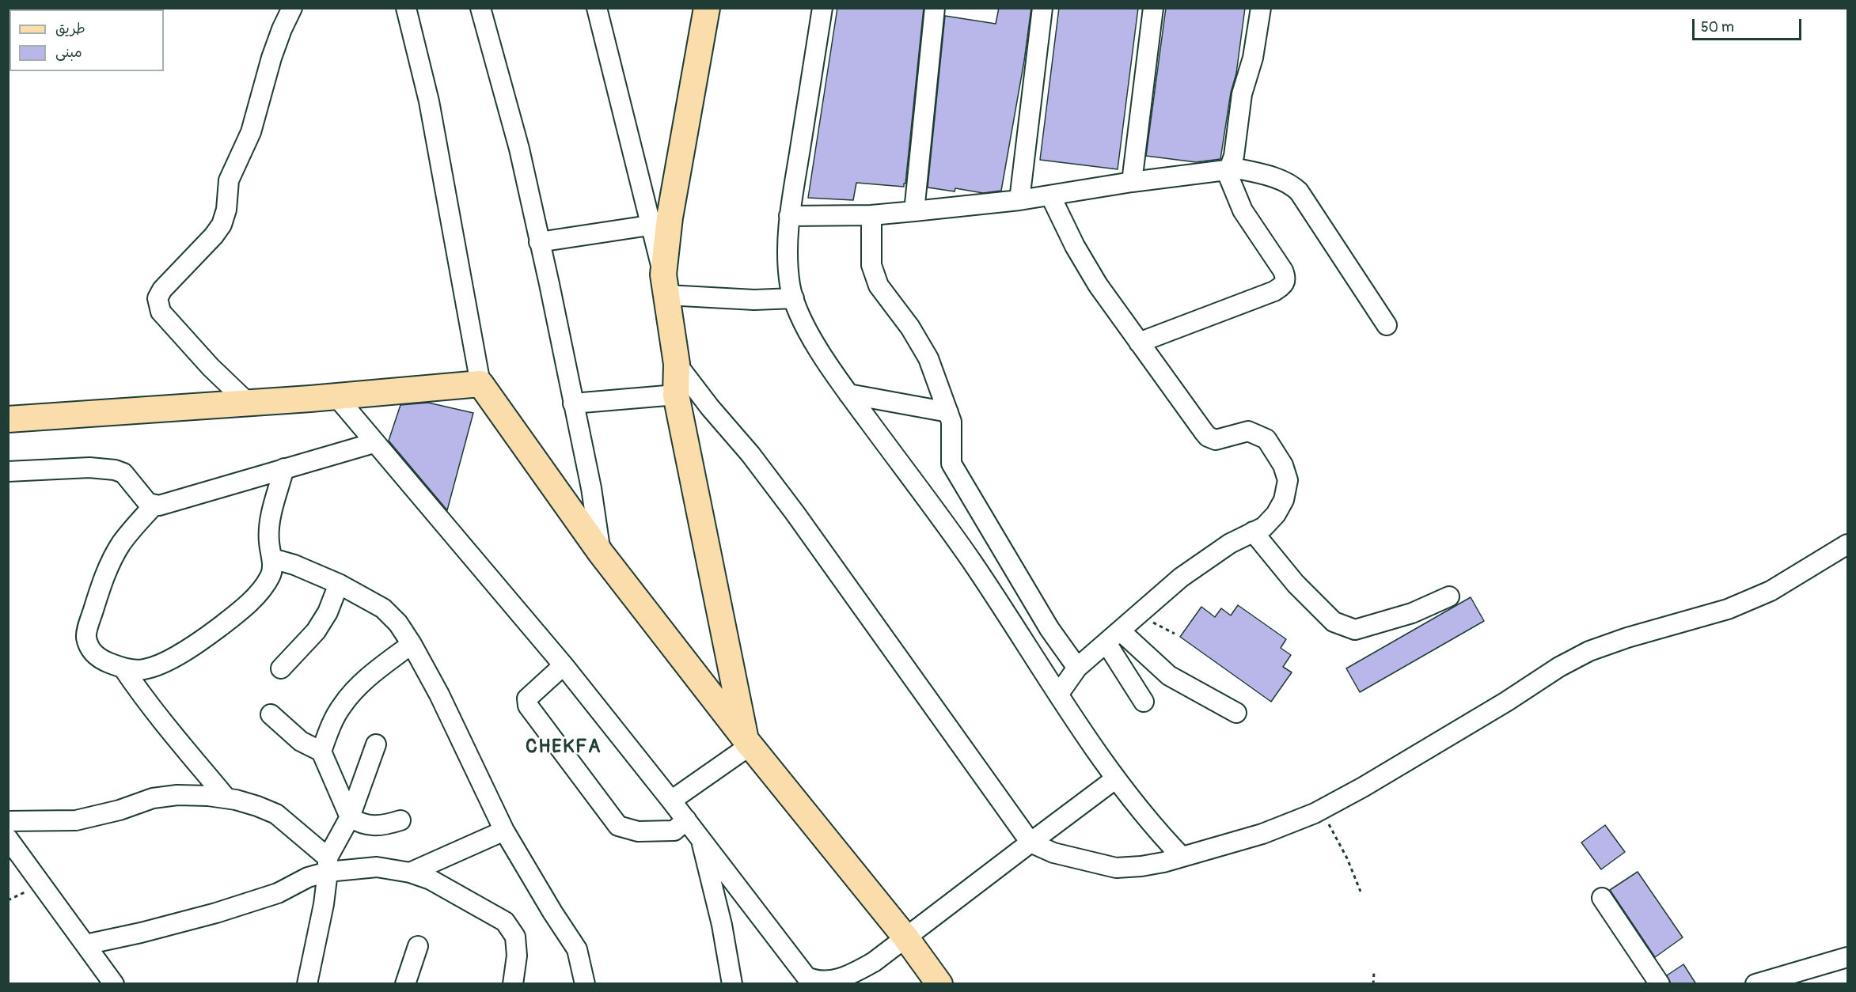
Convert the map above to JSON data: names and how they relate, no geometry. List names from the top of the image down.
{
  "districts": ["CHEKFA"],
  "legend": ["طريق", "مبنى"],
  "scale_bar": "50 m"
}
